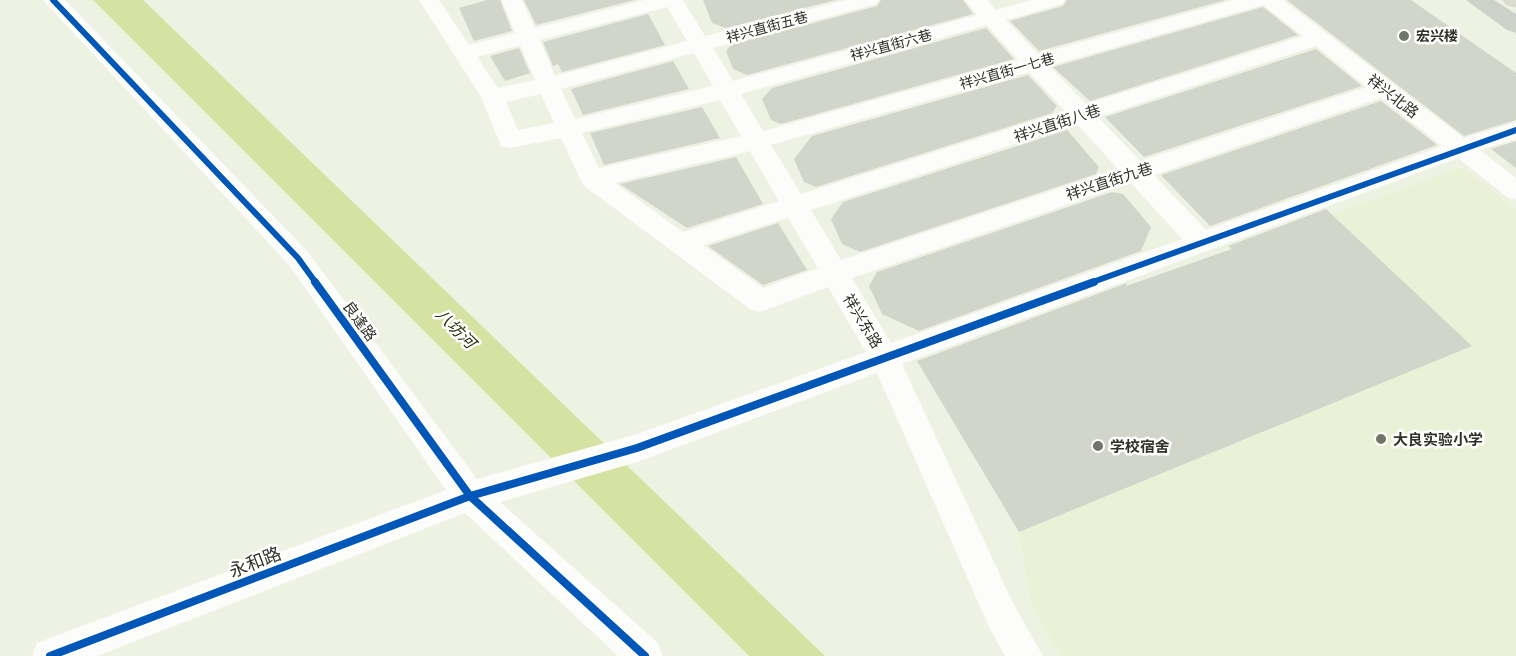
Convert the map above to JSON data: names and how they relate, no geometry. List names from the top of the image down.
{
  "streets": {
    "street": [
      "祥兴直街五巷",
      "祥兴直街六巷",
      "祥兴直街一七巷",
      "祥兴北路",
      "祥兴直街八巷",
      "祥兴直街九巷",
      "良逢路",
      "祥兴东路",
      "永和路"
    ]
  },
  "crossings": [
    ["祥兴直街五巷", "祥兴直街六巷"],
    ["祥兴直街五巷", "祥兴东路"],
    ["祥兴直街六巷", "祥兴东路"],
    ["祥兴直街一七巷", "祥兴东路"],
    ["祥兴北路", "祥兴直街八巷"],
    ["祥兴北路", "祥兴直街九巷"],
    ["祥兴北路", "永和路"],
    ["祥兴直街八巷", "祥兴直街九巷"],
    ["祥兴直街八巷", "祥兴东路"],
    ["祥兴直街九巷", "祥兴东路"],
    ["良逢路", "永和路"],
    ["祥兴东路", "永和路"]
  ],
  "water": ["八坊河"],
  "places": ["宏兴楼", "大良实验小学", "学校宿舍"]
}
